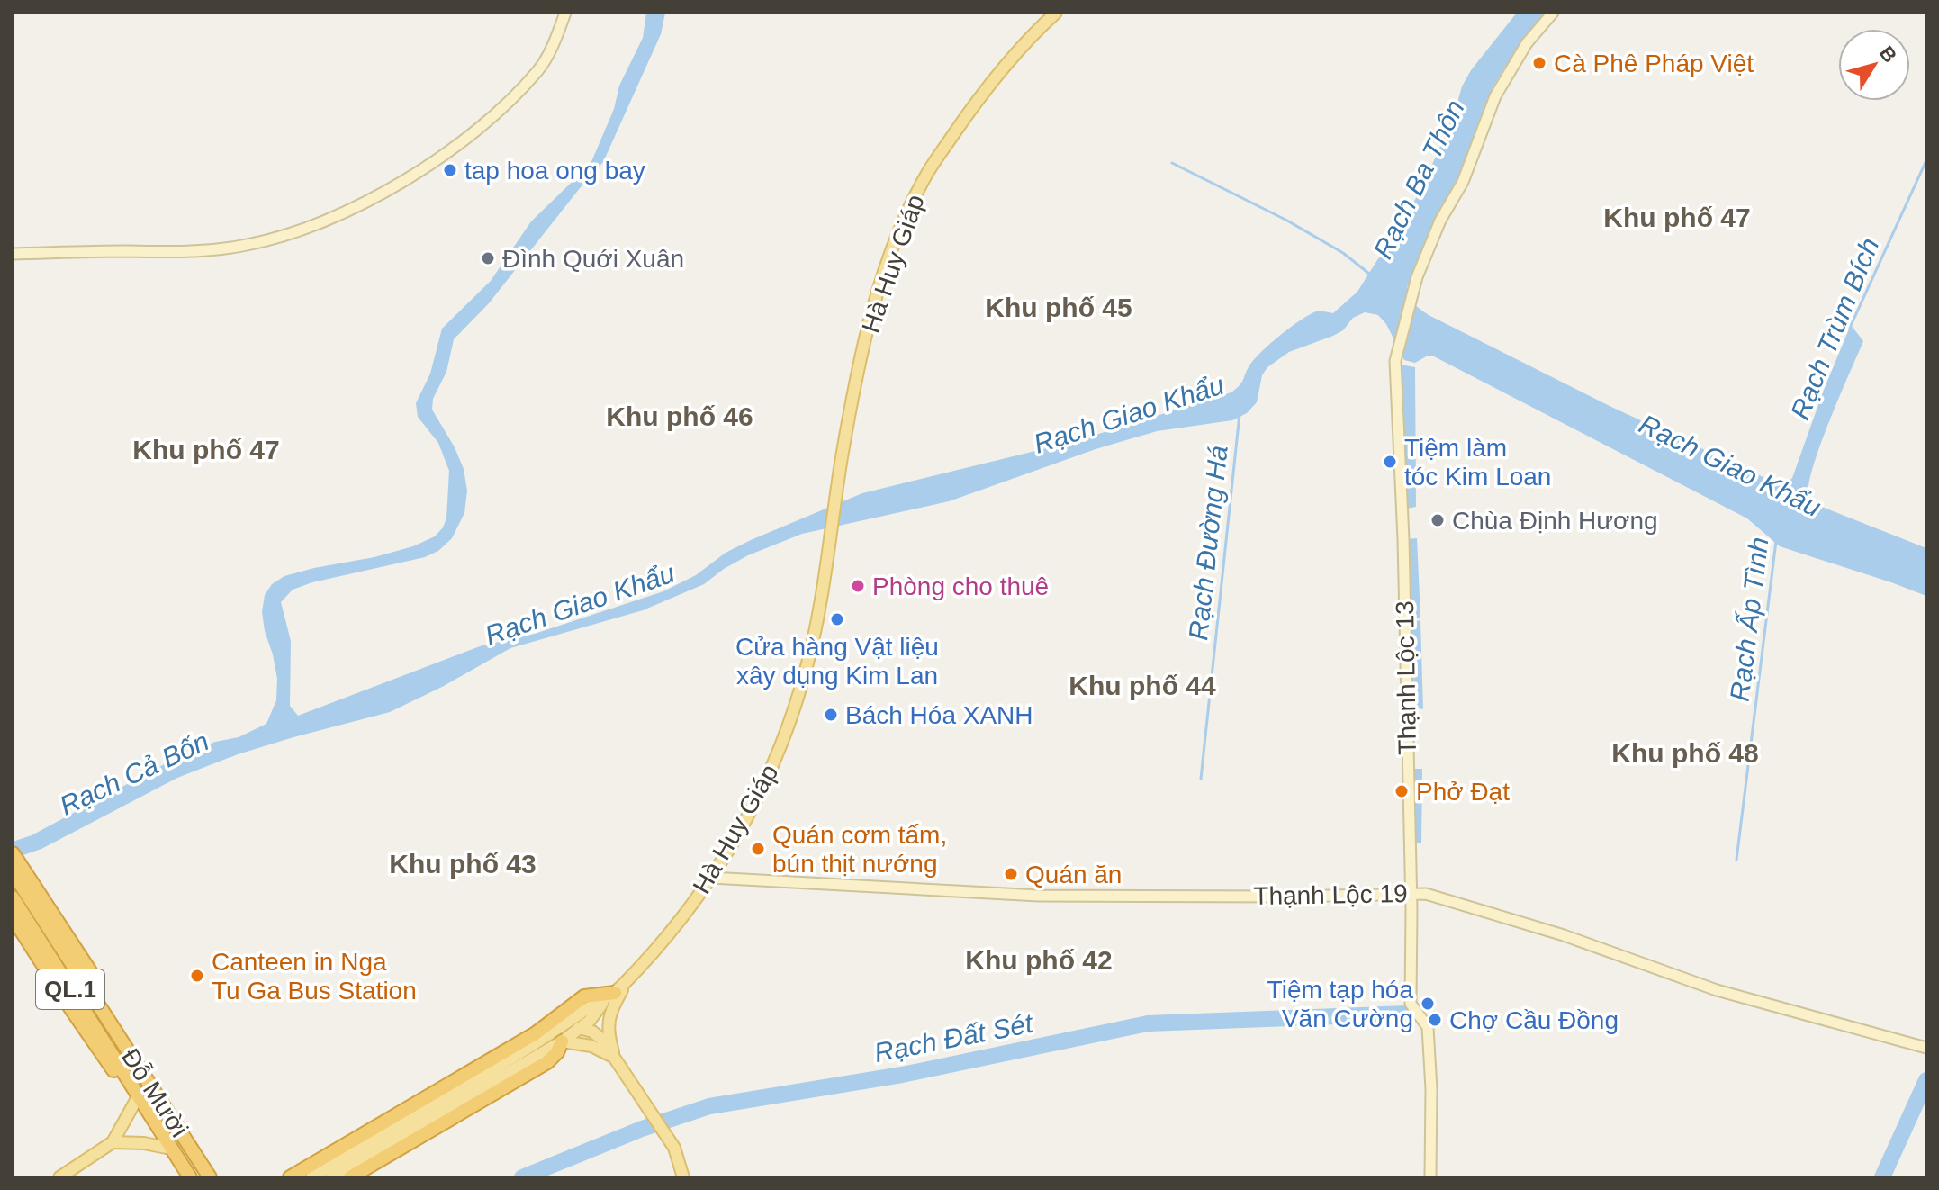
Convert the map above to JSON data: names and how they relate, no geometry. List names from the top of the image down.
{
  "streets": {
    "highway": ["QL.1", "Đỗ Mười"],
    "main road": ["Hà Huy Giáp"],
    "street": ["Thạnh Lộc 13", "Thạnh Lộc 19"]
  },
  "crossings": [
    ["Hà Huy Giáp", "Thạnh Lộc 19"],
    ["Thạnh Lộc 13", "Thạnh Lộc 19"],
    ["QL.1", "Đỗ Mười"]
  ],
  "districts": [
    "Khu phố 47",
    "Khu phố 45",
    "Khu phố 46",
    "Khu phố 47",
    "Khu phố 44",
    "Khu phố 48",
    "Khu phố 43",
    "Khu phố 42"
  ],
  "water": [
    "Rạch Ba Thôn",
    "Rạch Trùm Bích",
    "Rạch Giao Khẩu",
    "Rạch Đường Há",
    "Rạch Ấp Tình",
    "Rạch Cả Bốn",
    "Rạch Đất Sét"
  ],
  "places": [
    "Cà Phê Pháp Việt",
    "tap hoa ong bay",
    "Đình Quới Xuân",
    "Tiệm làm tóc Kim Loan",
    "Chùa Định Hương",
    "Phòng cho thuê",
    "Cửa hàng Vật liệu xây dụng Kim Lan",
    "Bách Hóa XANH",
    "Phở Đạt",
    "Quán cơm tấm, bún thịt nướng",
    "Quán ăn",
    "Canteen in Nga Tu Ga Bus Station",
    "Tiệm tạp hóa Văn Cường",
    "Chợ Cầu Đồng"
  ],
  "north": "top right"
}
